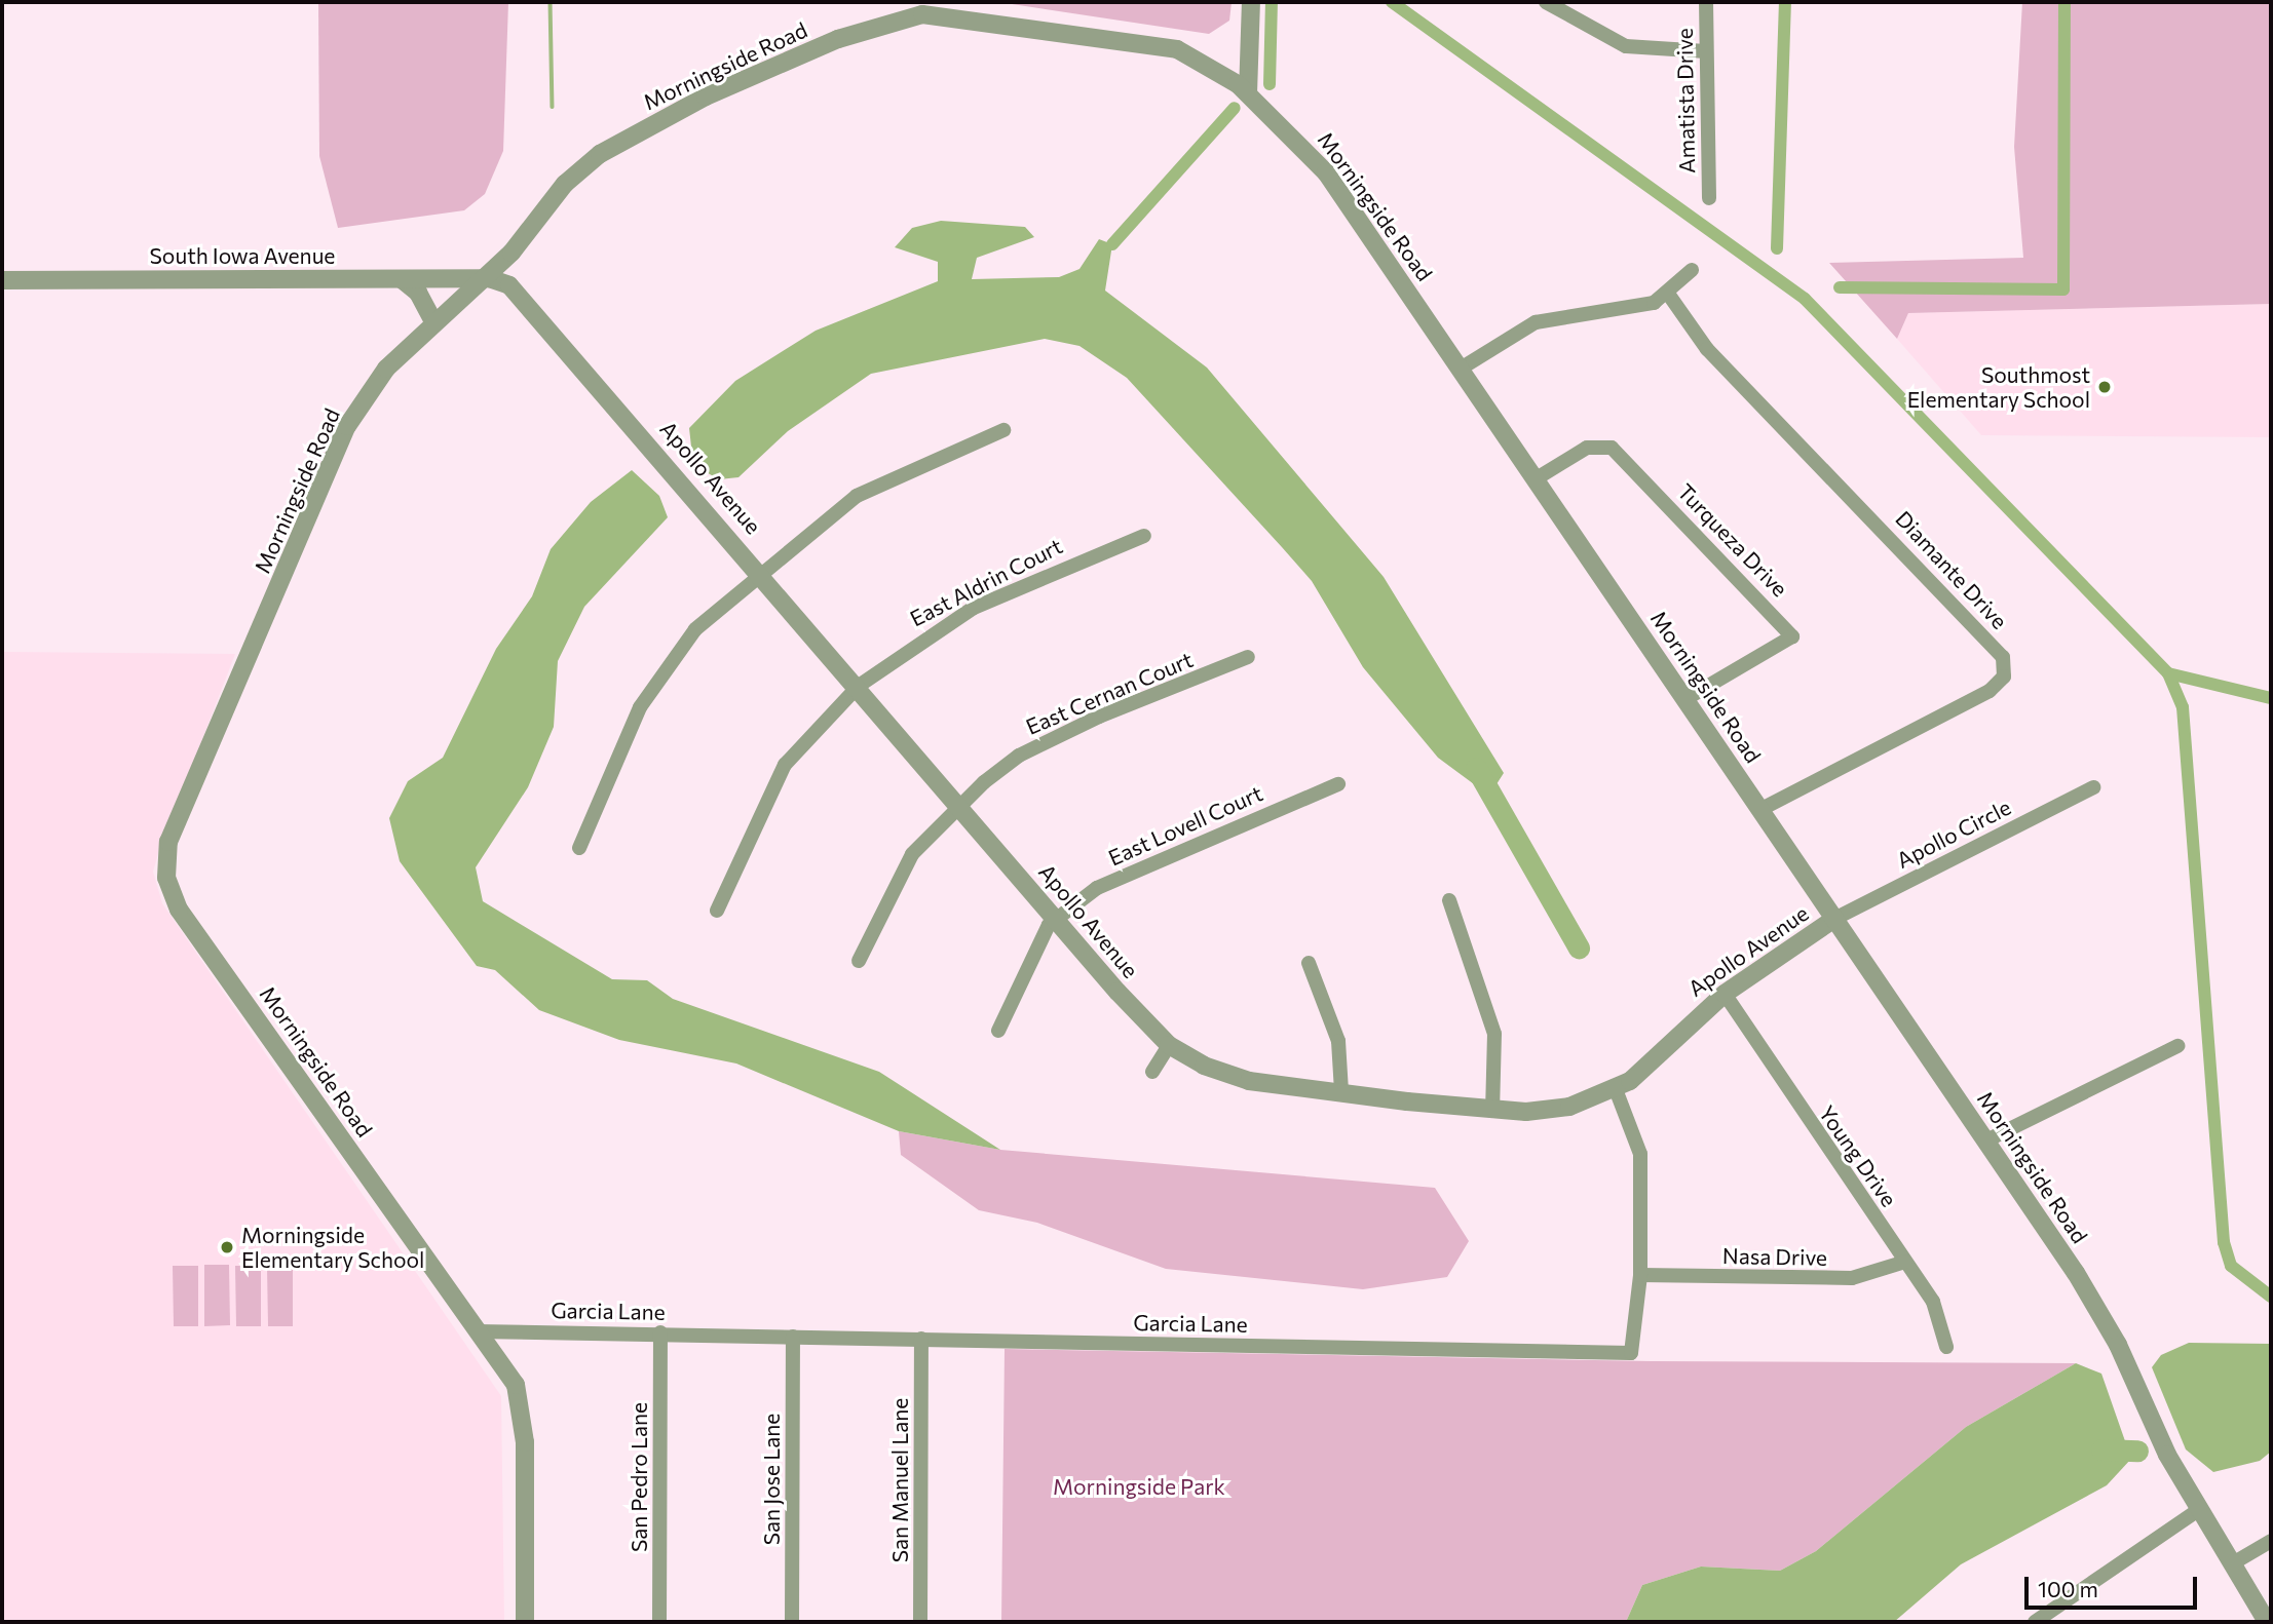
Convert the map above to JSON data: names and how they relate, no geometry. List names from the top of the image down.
{
  "streets": {
    "street": [
      "Morningside Road",
      "Amatista Drive",
      "South Iowa Avenue",
      "Apollo Avenue",
      "Turqueza Drive",
      "Diamante Drive",
      "East Aldrin Court",
      "East Cernan Court",
      "East Lovell Court",
      "Apollo Circle",
      "Young Drive",
      "Nasa Drive",
      "Garcia Lane",
      "San Pedro Lane",
      "San Jose Lane",
      "San Manuel Lane"
    ]
  },
  "crossings": [
    ["Morningside Road", "South Iowa Avenue"],
    ["Morningside Road", "Apollo Avenue"],
    ["Morningside Road", "Turqueza Drive"],
    ["Morningside Road", "Diamante Drive"],
    ["Morningside Road", "Apollo Circle"],
    ["Morningside Road", "Garcia Lane"],
    ["South Iowa Avenue", "Apollo Avenue"],
    ["Apollo Avenue", "East Aldrin Court"],
    ["Apollo Avenue", "East Cernan Court"],
    ["Apollo Avenue", "East Lovell Court"],
    ["Apollo Avenue", "Apollo Circle"],
    ["Apollo Avenue", "Young Drive"],
    ["Apollo Avenue", "Garcia Lane"],
    ["Young Drive", "Nasa Drive"],
    ["Nasa Drive", "Garcia Lane"],
    ["Garcia Lane", "San Pedro Lane"],
    ["Garcia Lane", "San Jose Lane"],
    ["Garcia Lane", "San Manuel Lane"]
  ],
  "parks": ["Morningside Park"],
  "places": ["Southmost Elementary School", "Morningside Elementary School"],
  "scale_bar": "100 m"
}
